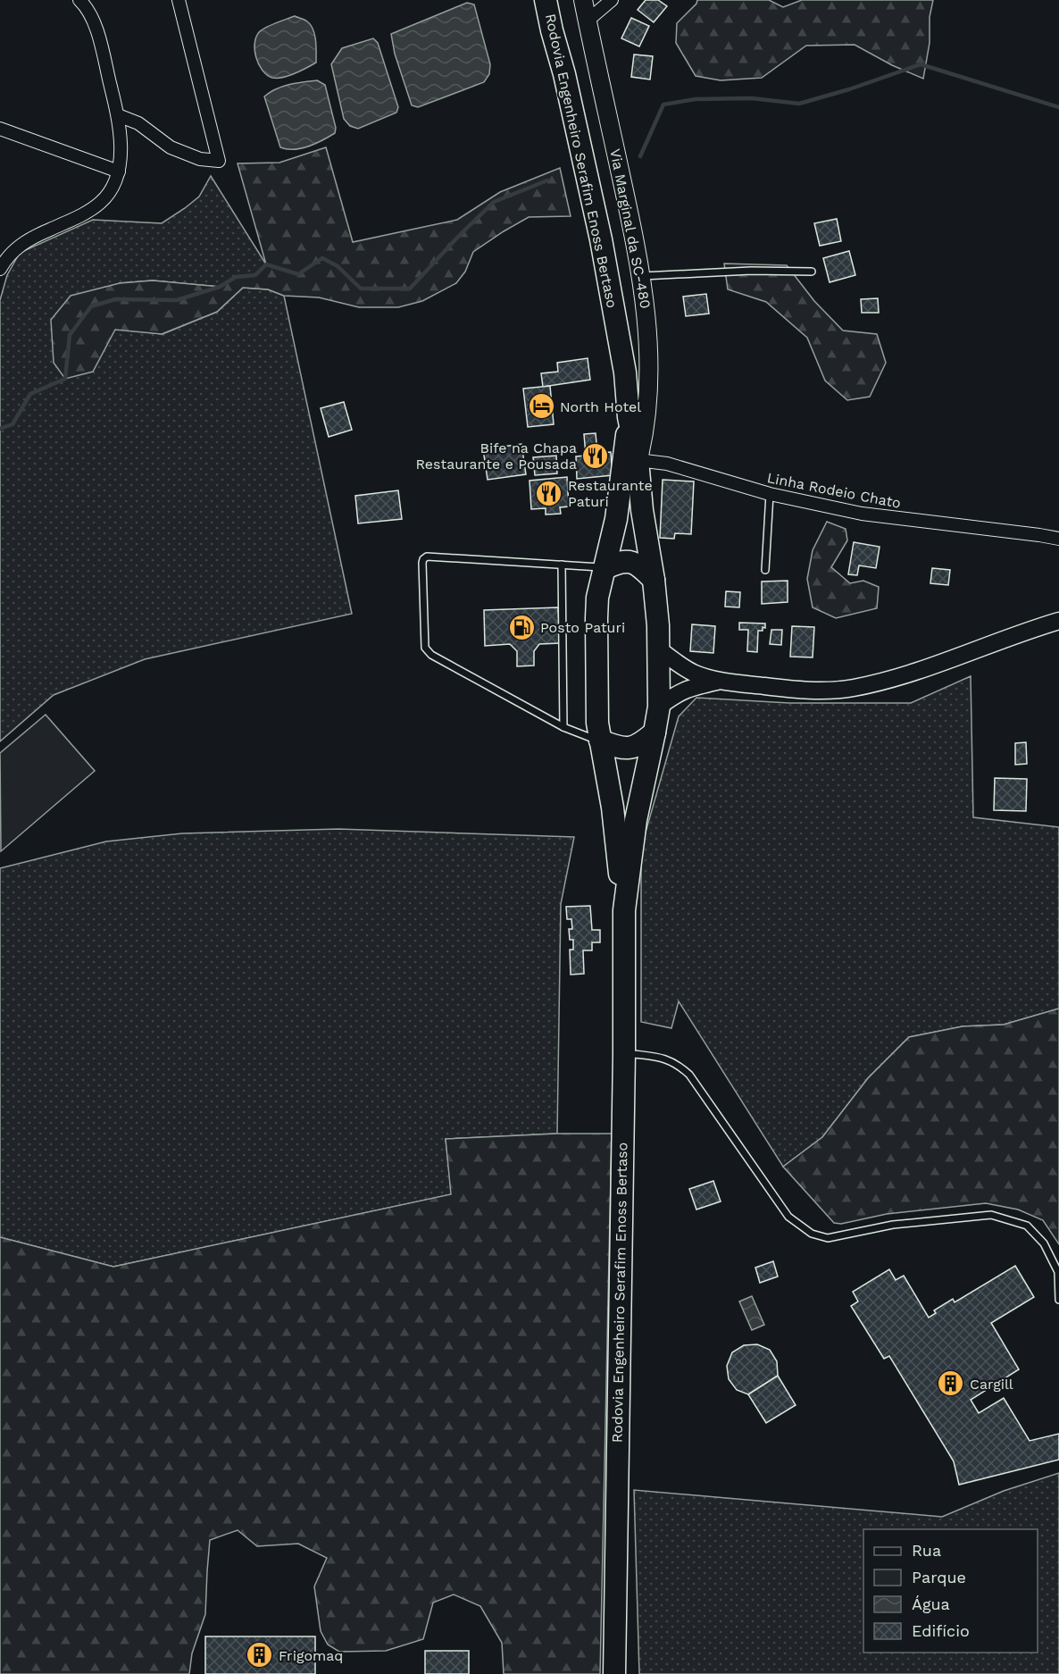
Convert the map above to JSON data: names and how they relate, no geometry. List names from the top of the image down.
{
  "streets": {
    "highway": ["Rodovia Engenheiro Serafim Enoss Bertaso"],
    "main road": ["Via Marginal da SC-480"],
    "street": ["Linha Rodeio Chato"]
  },
  "crossings": [
    ["Rodovia Engenheiro Serafim Enoss Bertaso", "Via Marginal da SC-480"],
    ["Rodovia Engenheiro Serafim Enoss Bertaso", "Linha Rodeio Chato"],
    ["Via Marginal da SC-480", "Linha Rodeio Chato"]
  ],
  "places": {
    "hotel": ["North Hotel"],
    "restaurant": ["Bife na Chapa Restaurante e Pousada", "Restaurante Paturi"],
    "fuel station": ["Posto Paturi"],
    "building": ["Cargill", "Frigomaq"]
  },
  "legend": [
    "Rua",
    "Parque",
    "Água",
    "Edifício"
  ]
}
